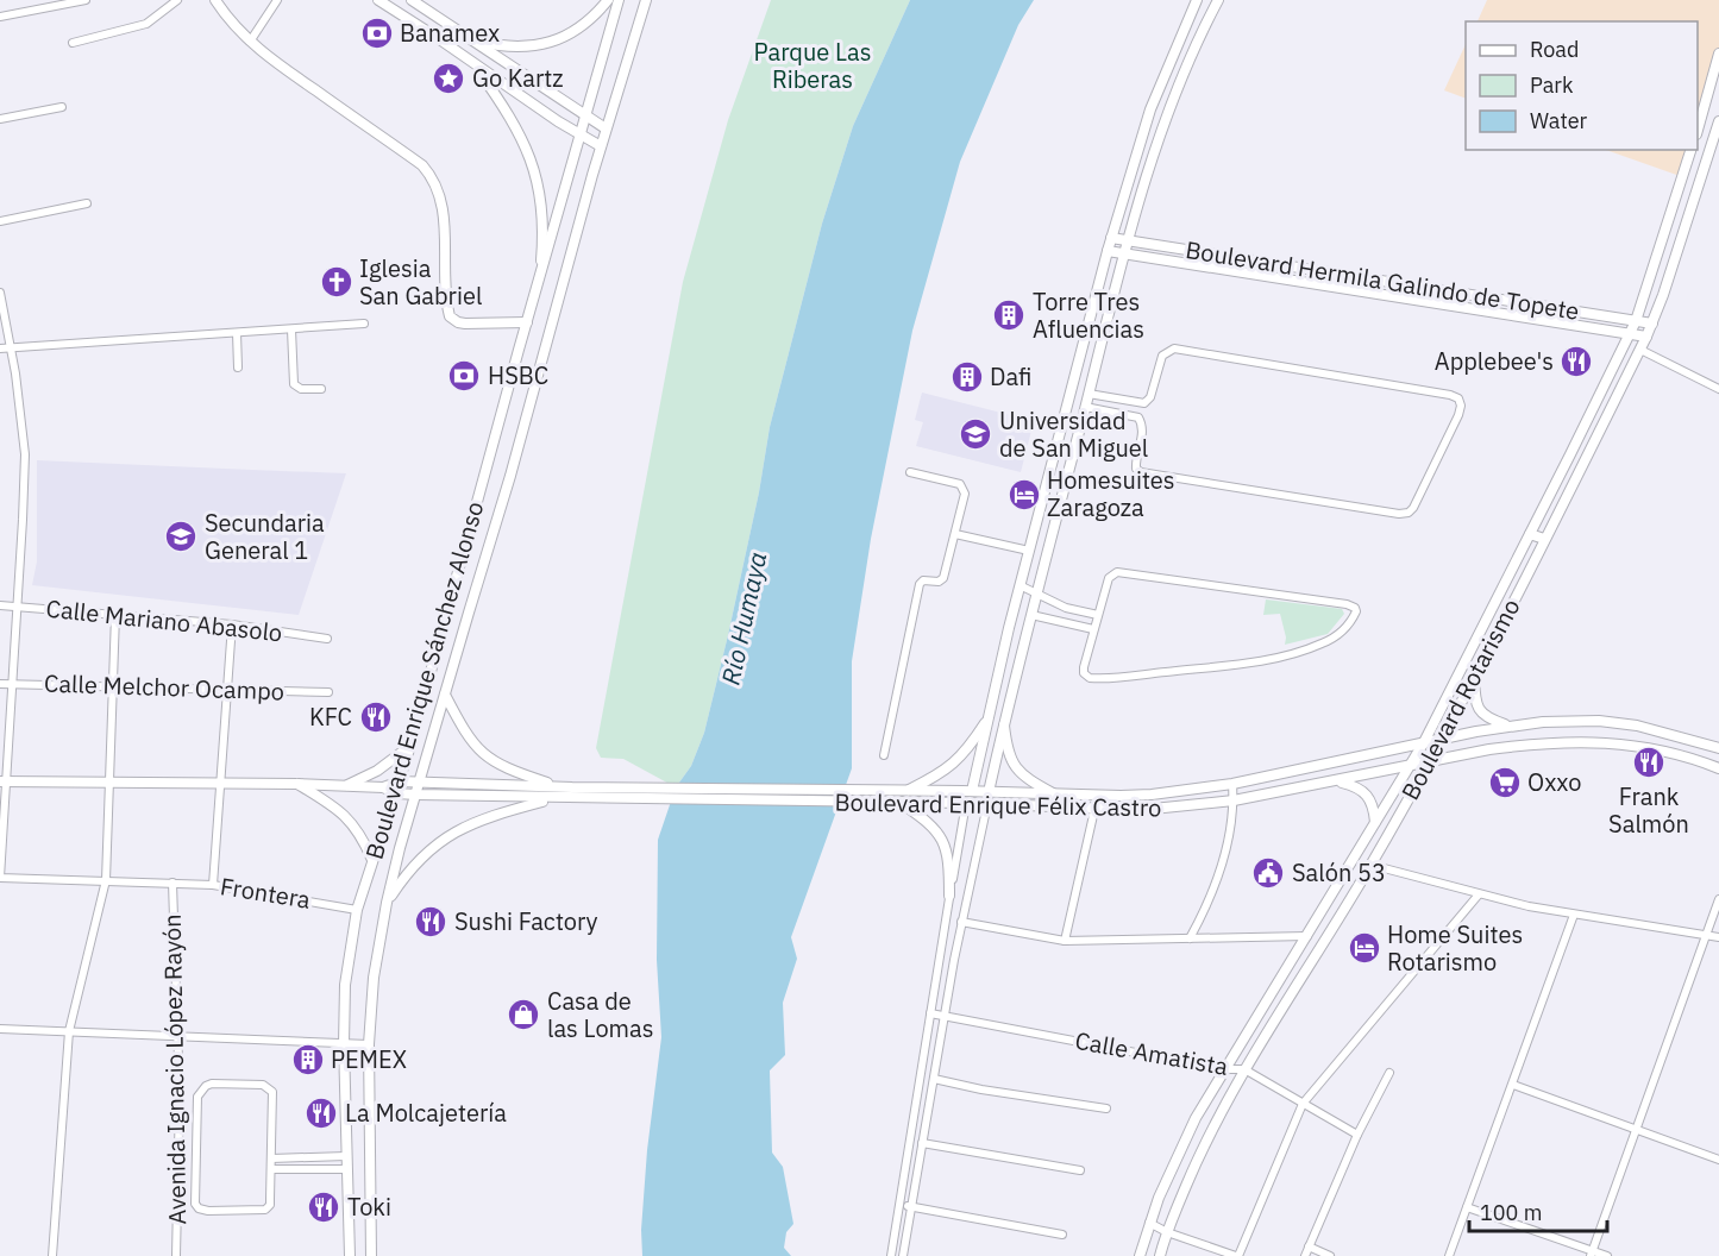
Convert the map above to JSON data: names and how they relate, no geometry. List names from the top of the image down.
{
  "streets": {
    "main road": ["Boulevard Enrique Sánchez Alonso", "Boulevard Enrique Félix Castro"],
    "street": [
      "Boulevard Hermila Galindo de Topete",
      "Calle Mariano Abasolo",
      "Calle Melchor Ocampo",
      "Boulevard Rotarismo",
      "Frontera",
      "Calle Amatista",
      "Avenida Ignacio López Rayón"
    ]
  },
  "crossings": [
    ["Boulevard Hermila Galindo de Topete", "Boulevard Rotarismo"],
    ["Boulevard Enrique Sánchez Alonso", "Boulevard Enrique Félix Castro"],
    ["Boulevard Enrique Sánchez Alonso", "Frontera"],
    ["Boulevard Rotarismo", "Boulevard Enrique Félix Castro"],
    ["Boulevard Rotarismo", "Calle Amatista"],
    ["Frontera", "Avenida Ignacio López Rayón"]
  ],
  "water": ["Río Humaya"],
  "parks": ["Parque Las Riberas"],
  "places": {
    "bank": ["Banamex", "HSBC"],
    "place": ["Go Kartz"],
    "church": ["Iglesia San Gabriel"],
    "building": ["Torre Tres Afluencias", "Dafi", "PEMEX"],
    "restaurant": [
      "Applebee's",
      "KFC",
      "Frank Salmón",
      "Sushi Factory",
      "La Molcajetería",
      "Toki"
    ],
    "school or university": ["Universidad de San Miguel", "Secundaria General 1"],
    "hotel": ["Homesuites Zaragoza", "Home Suites Rotarismo"],
    "supermarket": ["Oxxo"],
    "public building": ["Salón 53"],
    "shop": ["Casa de las Lomas"]
  },
  "legend": ["Road", "Park", "Water"],
  "scale_bar": "100 m"
}
